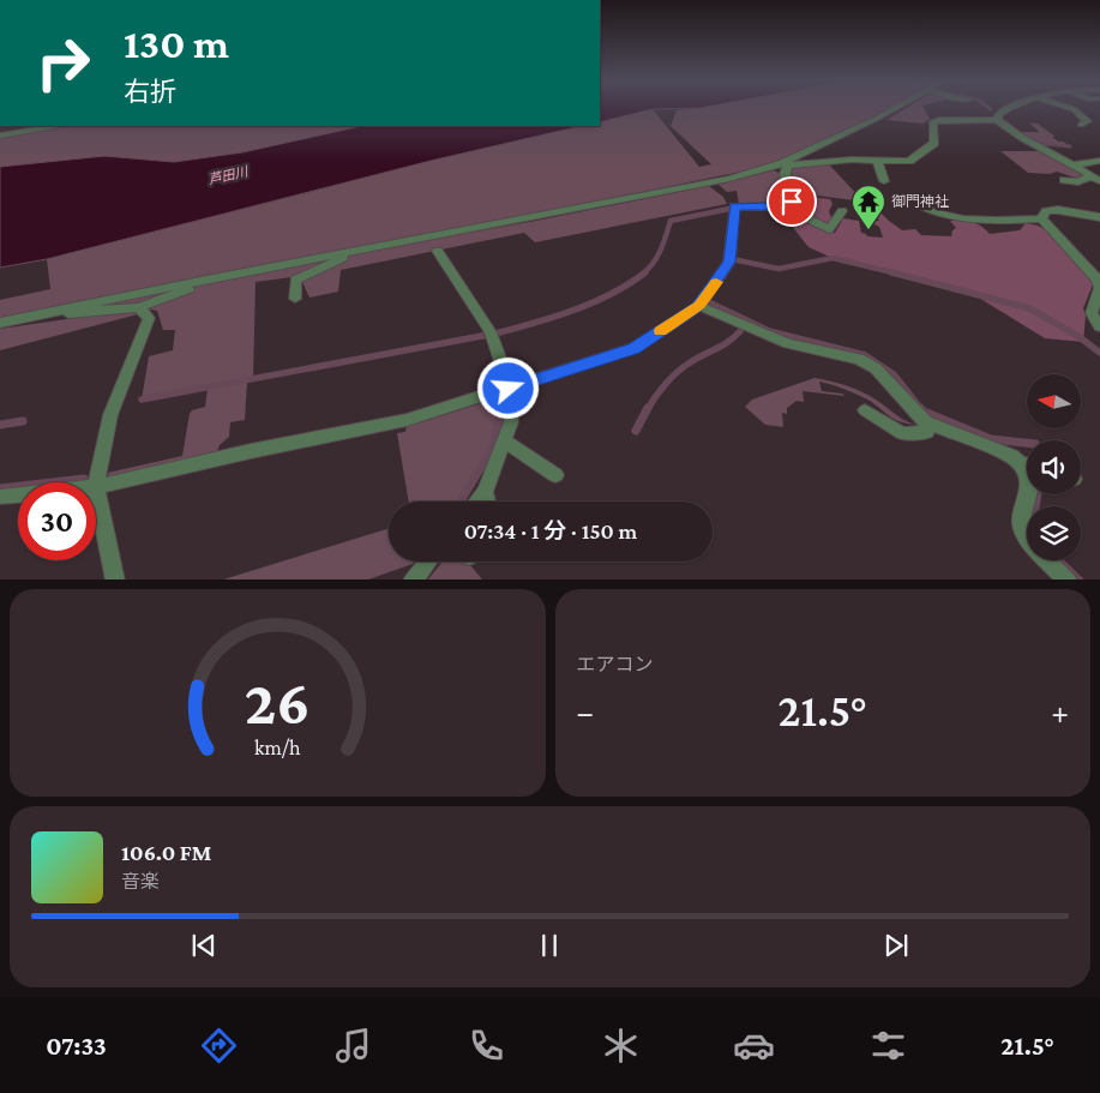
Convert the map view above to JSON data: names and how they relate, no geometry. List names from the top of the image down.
{
  "water": ["芦田川"],
  "places": {
    "temple": ["御門神社"]
  },
  "north": "left",
  "page": {
    "turn": ["130 m", "右折"],
    "limit": "30",
    "trip": "07:34 · 1 分 · 150 m",
    "tile": "エアコン",
    "heat": ["−", "21.5°", "+"],
    "song": ["106.0 FM", "音楽"],
    "tabs": ["07:33", "21.5°"],
    "gauge": ["26", "km/h"]
  }
}
